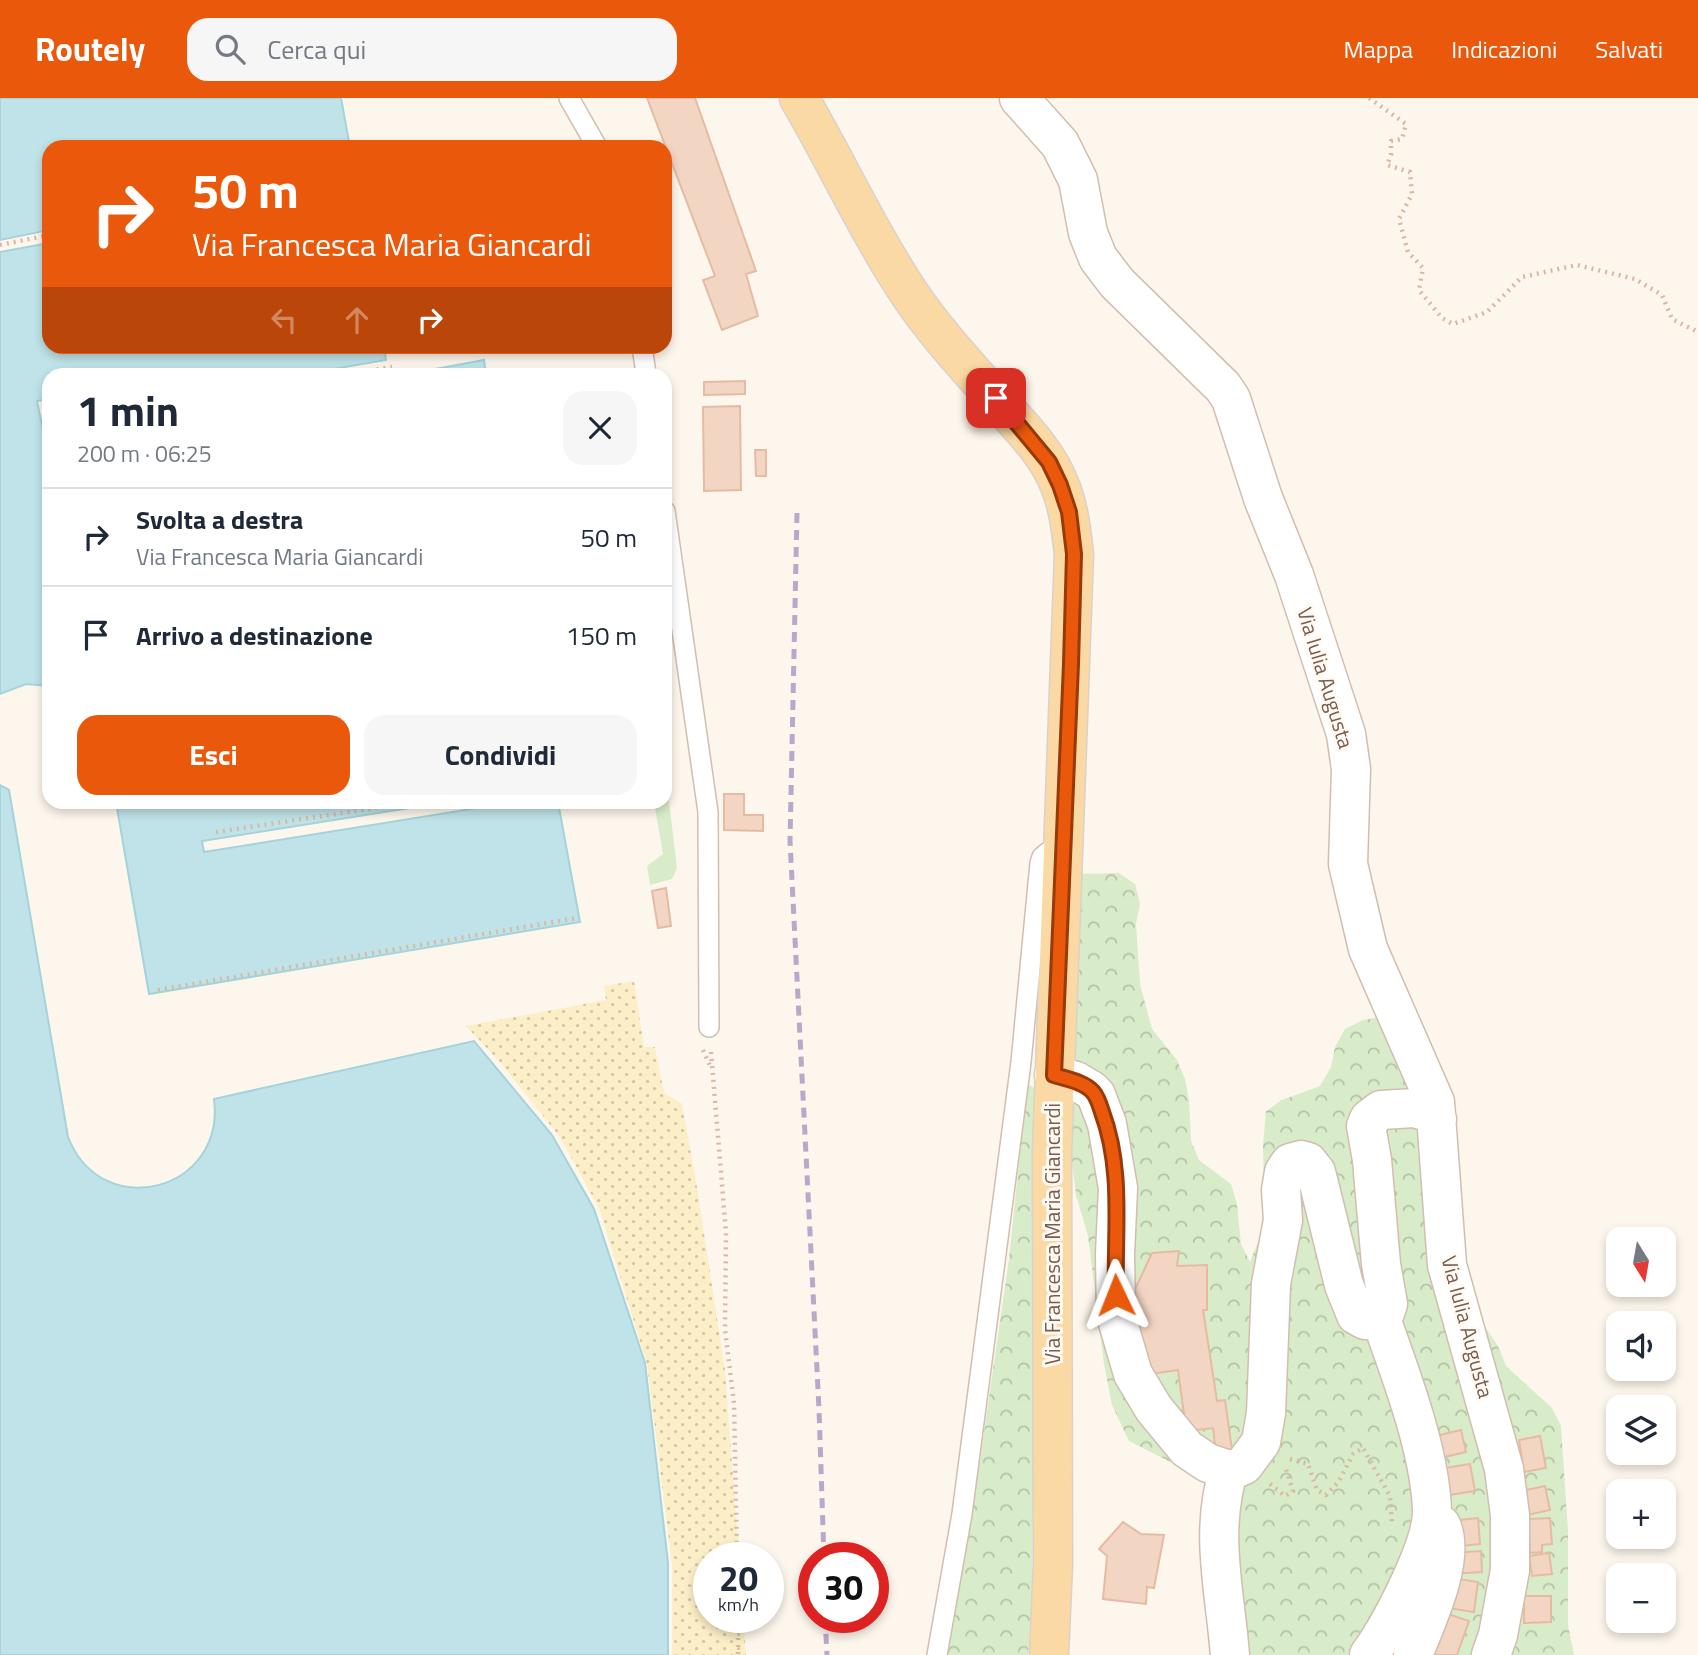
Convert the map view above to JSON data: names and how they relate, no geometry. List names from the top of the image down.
{
  "streets": {
    "main road": ["Via Francesca Maria Giancardi"],
    "street": ["Via Iulia Augusta"]
  },
  "north": "bottom",
  "page": {
    "header": "Routely",
    "search": "Cerca qui",
    "nav": ["Mappa", "Indicazioni", "Salvati"],
    "turn": ["50 m", "Via Francesca Maria Giancardi"],
    "heading": ["1 min", "200 m · 06:25"],
    "list": [
      {
        "name": "Svolta a destra",
        "note": "Via Francesca Maria Giancardi",
        "value": "50 m"
      },
      {
        "name": "Arrivo a destinazione",
        "value": "150 m"
      }
    ],
    "buttons": ["Esci", "Condividi"],
    "map_buttons": ["+", "−"],
    "speed": "20 km/h",
    "limit": "30"
  }
}
